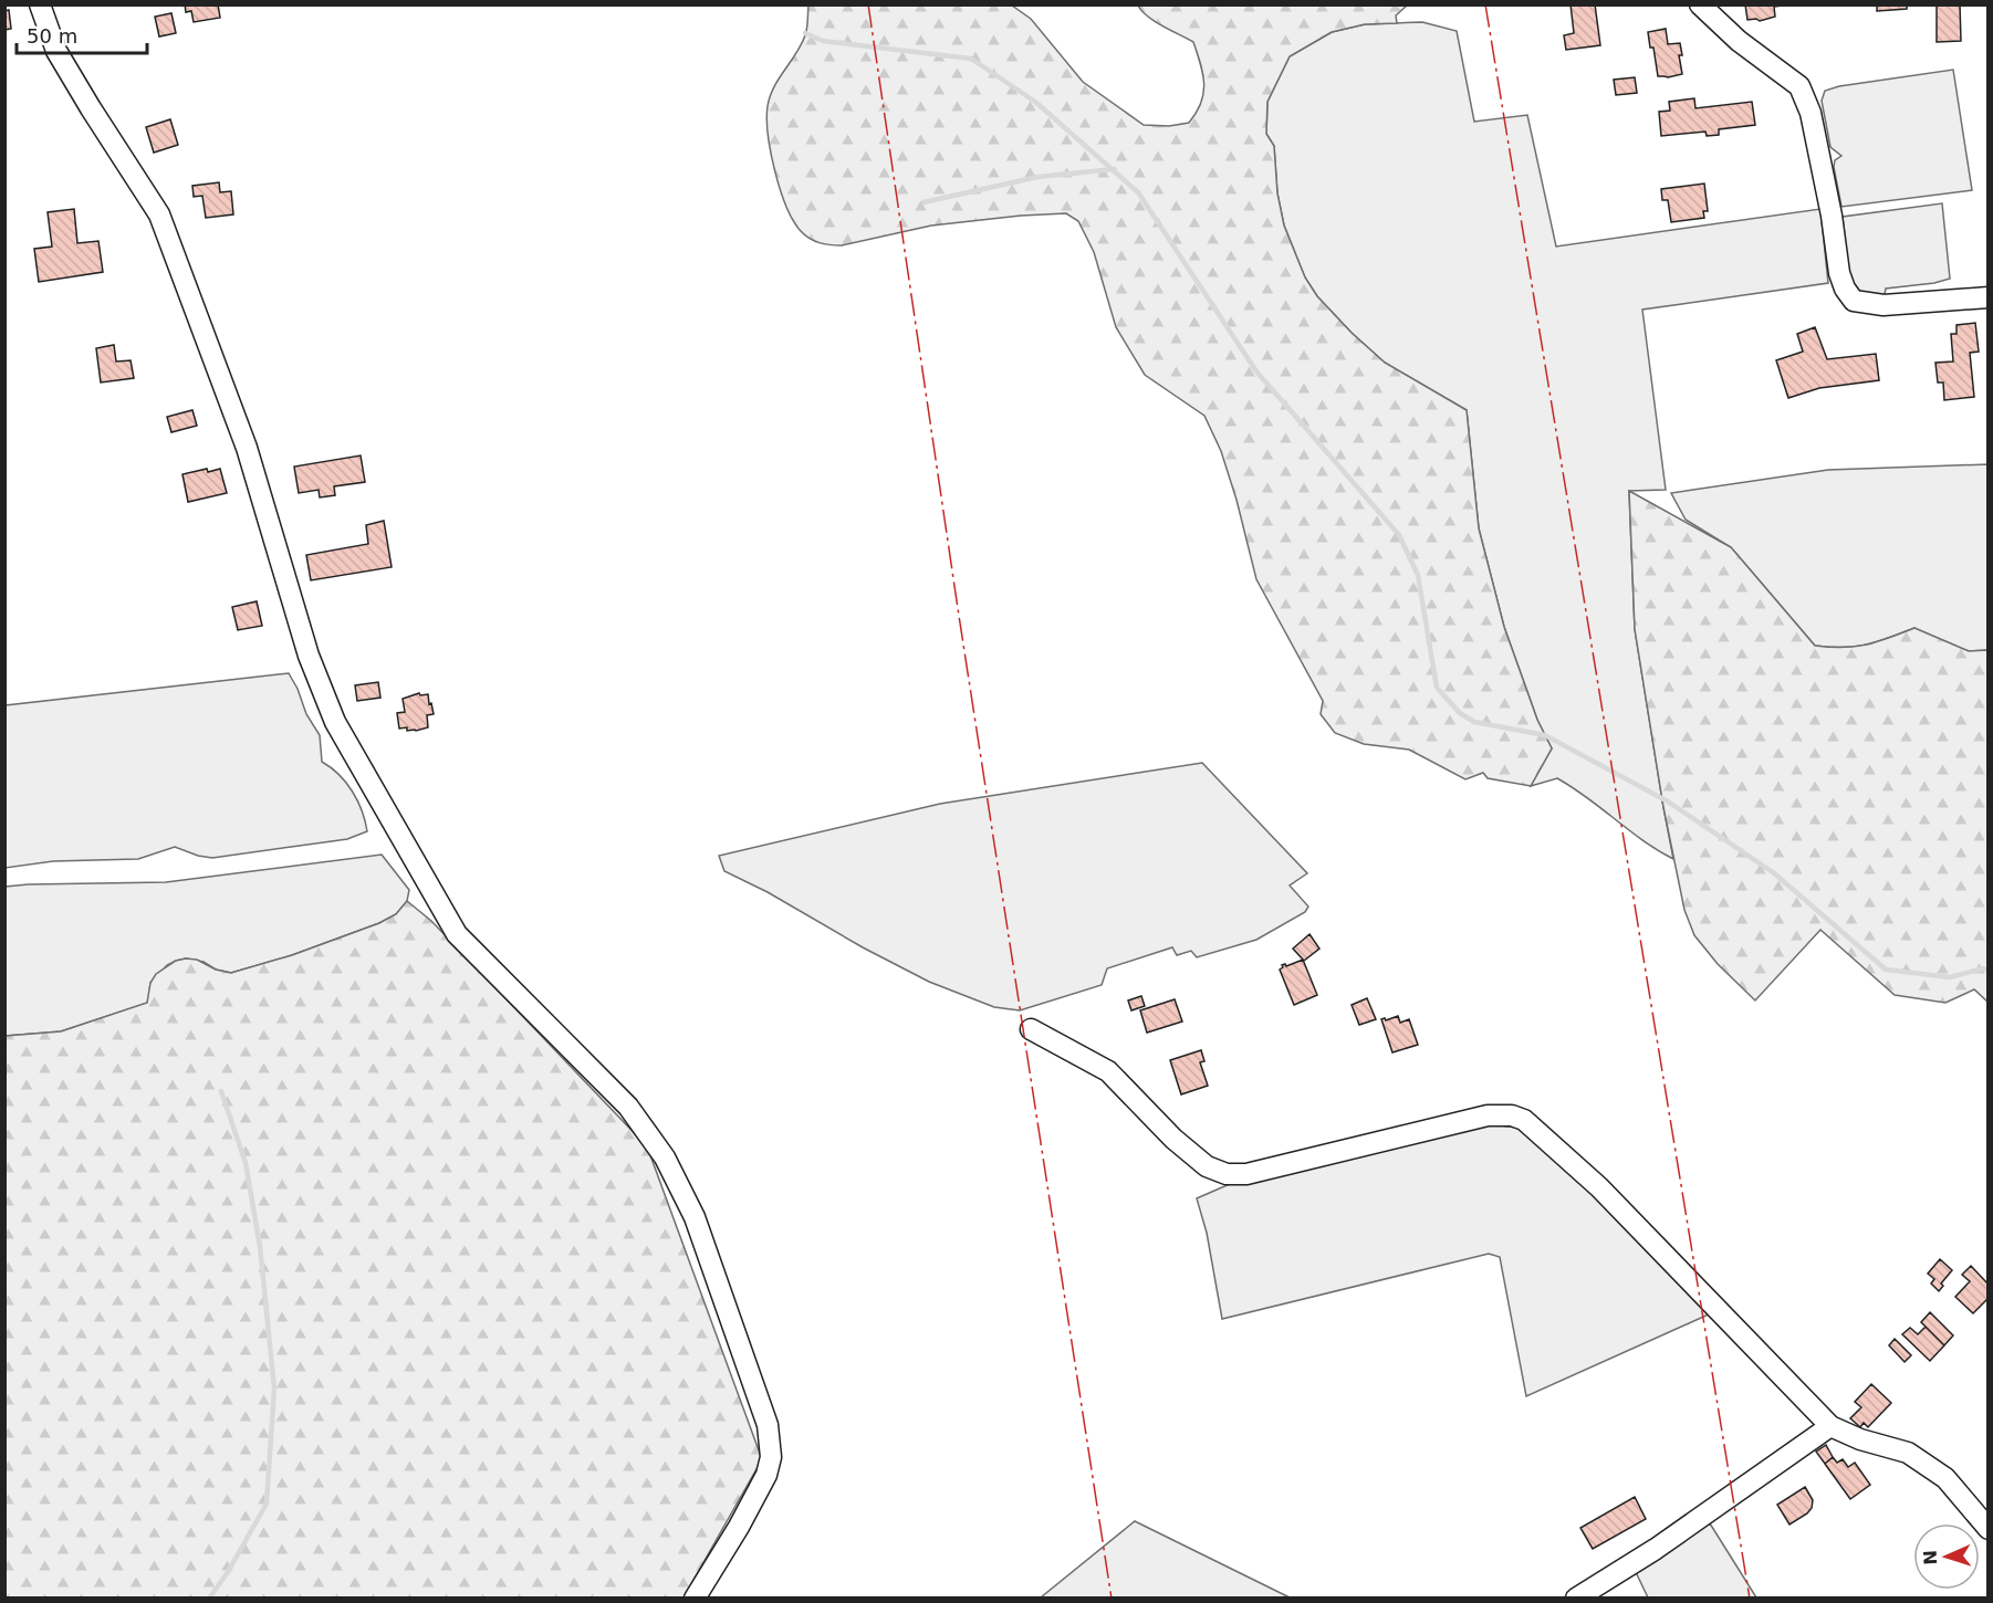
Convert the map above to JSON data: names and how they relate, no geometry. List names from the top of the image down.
{
  "scale_bar": "50 m",
  "north": "left"
}
